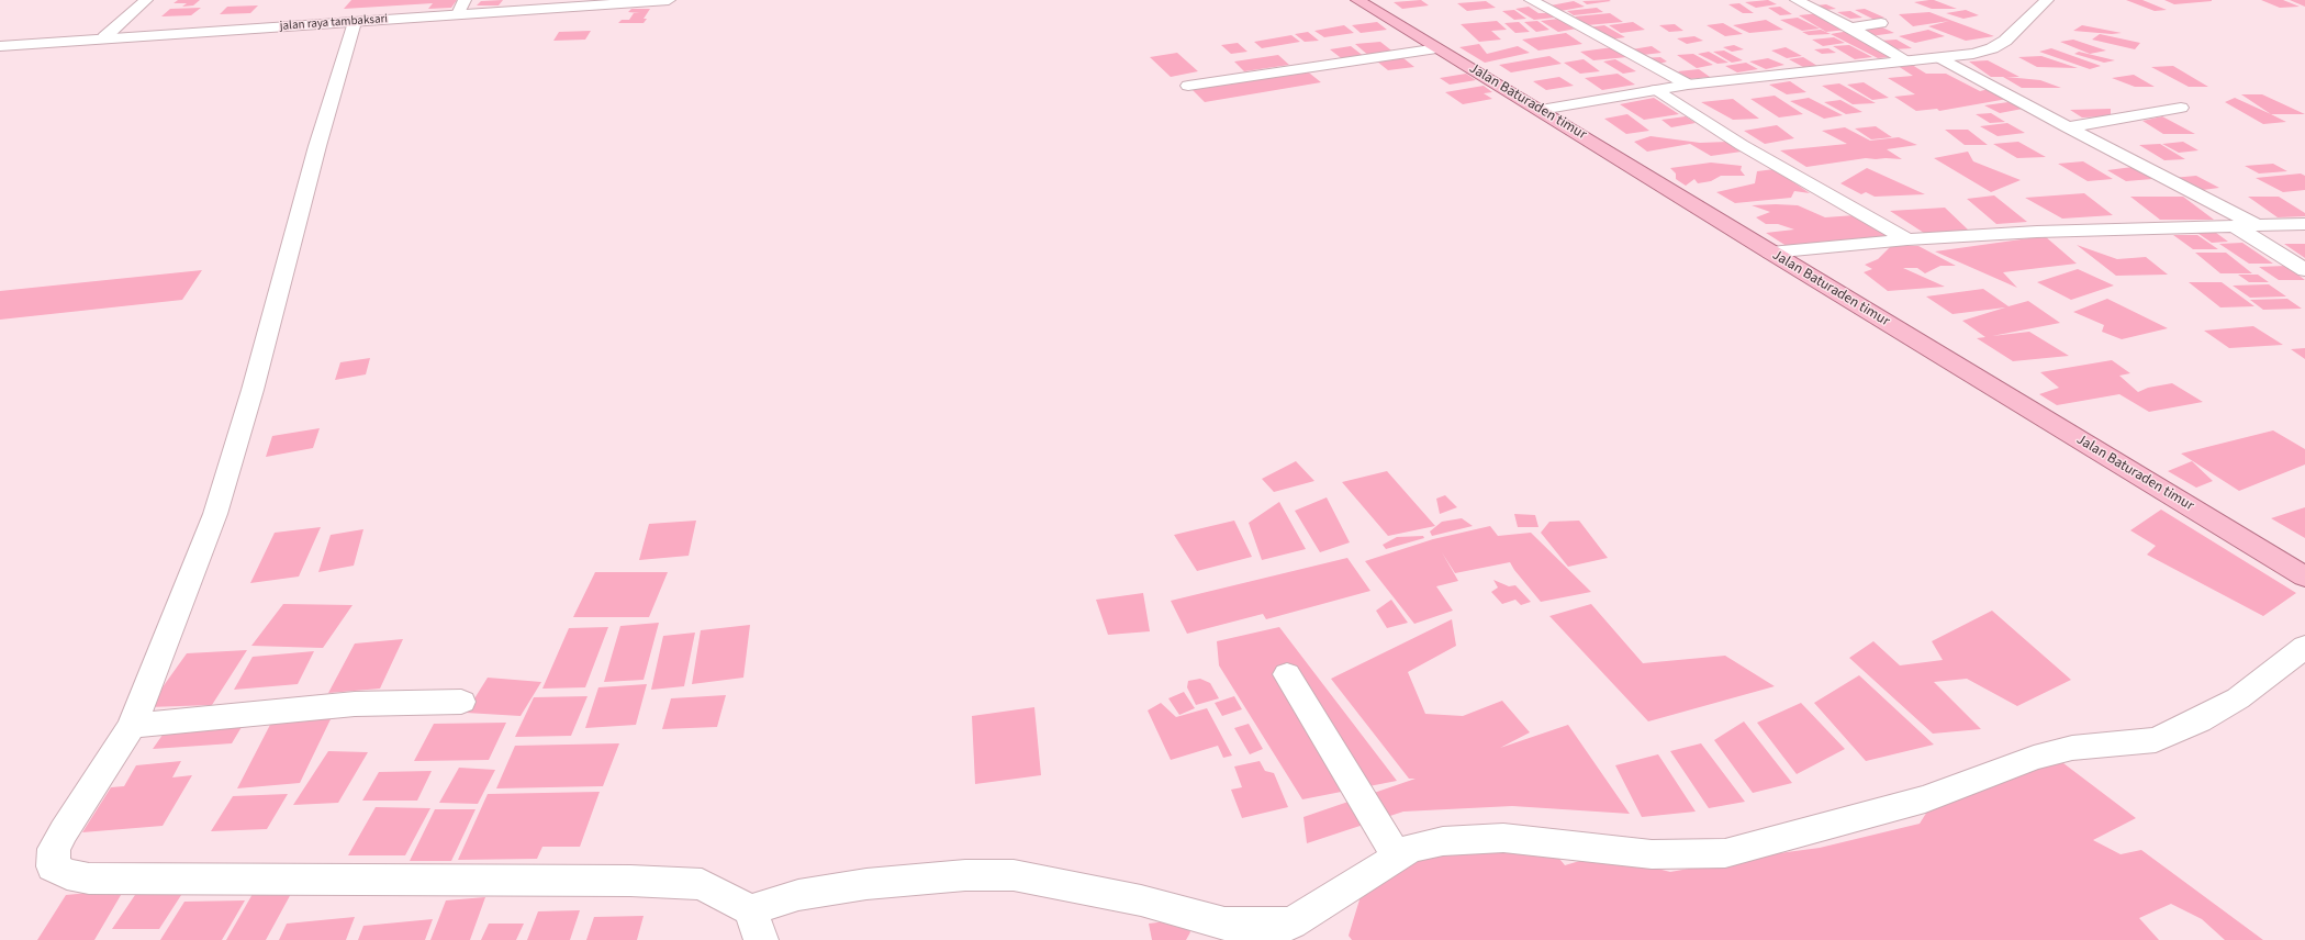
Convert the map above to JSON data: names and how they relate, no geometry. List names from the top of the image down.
{
  "streets": {
    "main road": ["Jalan Baturaden timur"],
    "street": ["jalan raya tambaksari"]
  }
}
